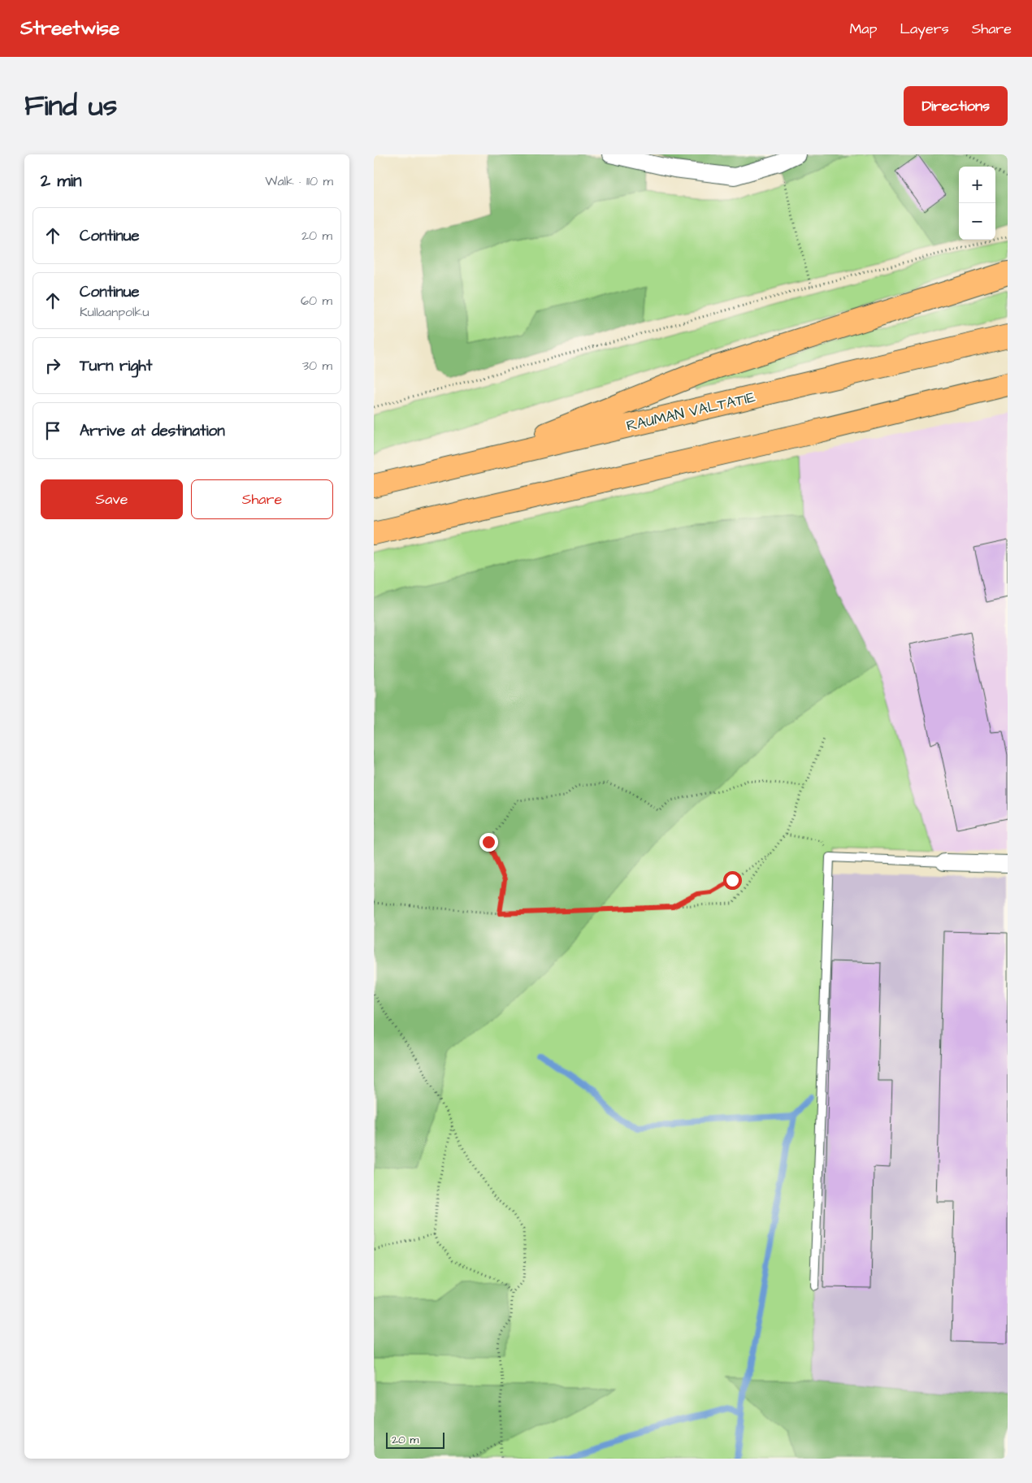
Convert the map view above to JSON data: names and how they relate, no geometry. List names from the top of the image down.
{
  "streets": {
    "highway": ["RAUMAN VALTATIE"]
  },
  "scale_bar": "20 m",
  "page": {
    "header": "Streetwise",
    "nav": ["Map", "Layers", "Share"],
    "title": "Find us",
    "buttons": [
      "Directions",
      ["Save", "Share"]
    ],
    "heading": ["2 min", "Walk · 110 m"],
    "map_buttons": ["+", "−"],
    "list": [
      ["Continue", "20 m"],
      ["Continue", "Kullaanpolku", "60 m"],
      ["Turn right", "30 m"],
      "Arrive at destination"
    ],
    "scale": "20 m"
  }
}
